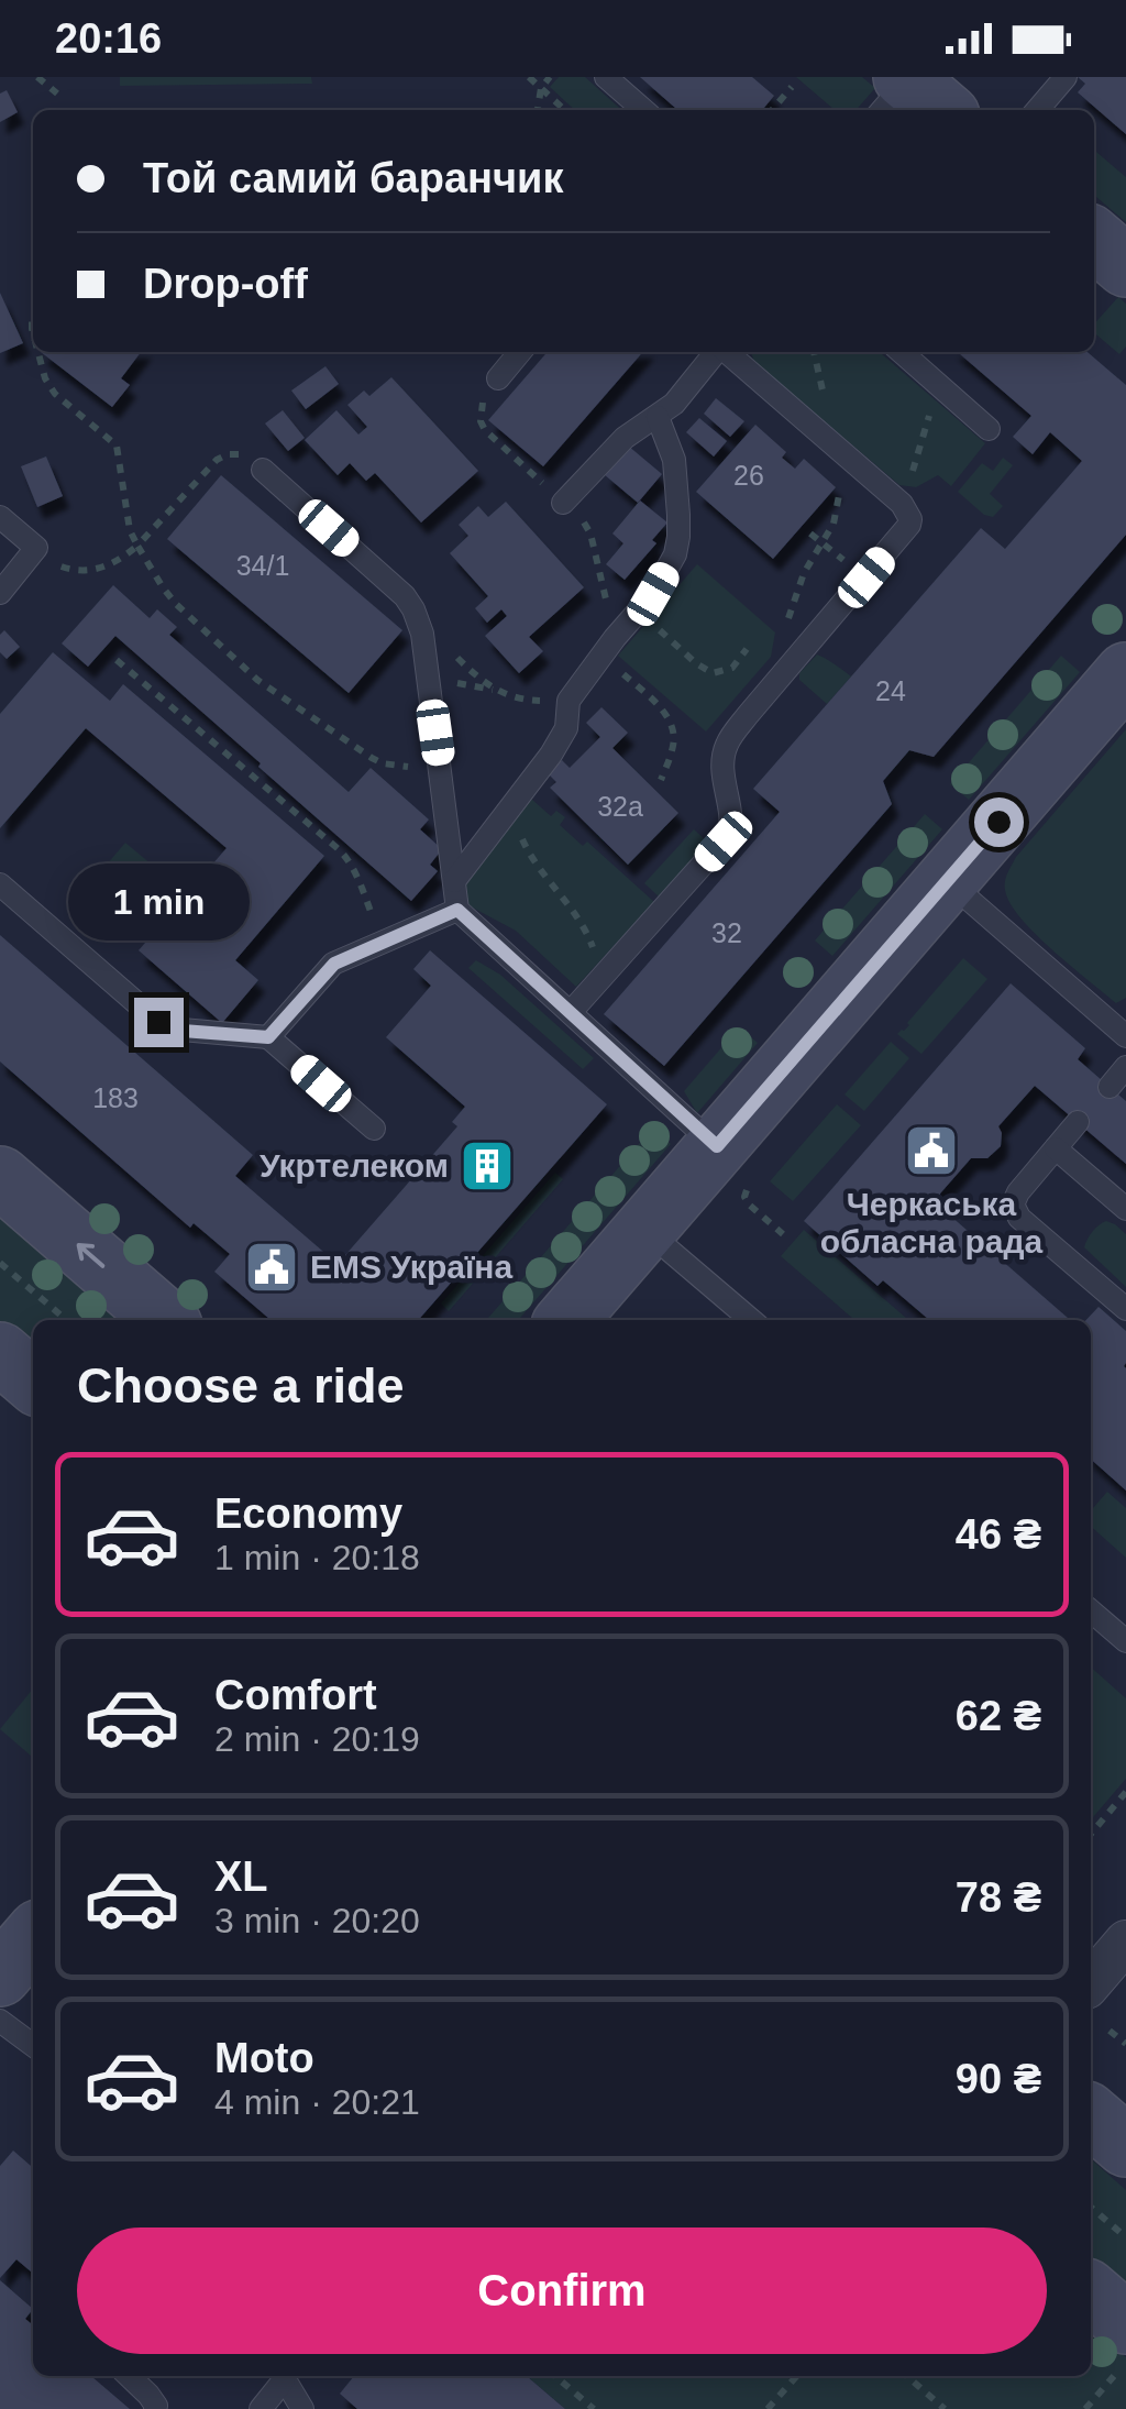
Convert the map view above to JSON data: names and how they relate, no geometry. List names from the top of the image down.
{
  "places": {
    "public building": ["Черкаська обласна рада", "EMS Україна"],
    "building": ["Укртелеком"]
  },
  "house_numbers": [
    "26",
    "34/1",
    "24",
    "32а",
    "32",
    "183"
  ],
  "page": {
    "status": "20:16",
    "banner": ["Той самий баранчик", "Drop-off"],
    "bubble": "1 min",
    "heading": "Choose a ride",
    "list": [
      {
        "name": "Economy",
        "note": "1 min · 20:18",
        "value": "46 ₴"
      },
      {
        "name": "Comfort",
        "note": "2 min · 20:19",
        "value": "62 ₴"
      },
      {
        "name": "XL",
        "note": "3 min · 20:20",
        "value": "78 ₴"
      },
      {
        "name": "Moto",
        "note": "4 min · 20:21",
        "value": "90 ₴"
      }
    ],
    "buttons": "Confirm"
  }
}
